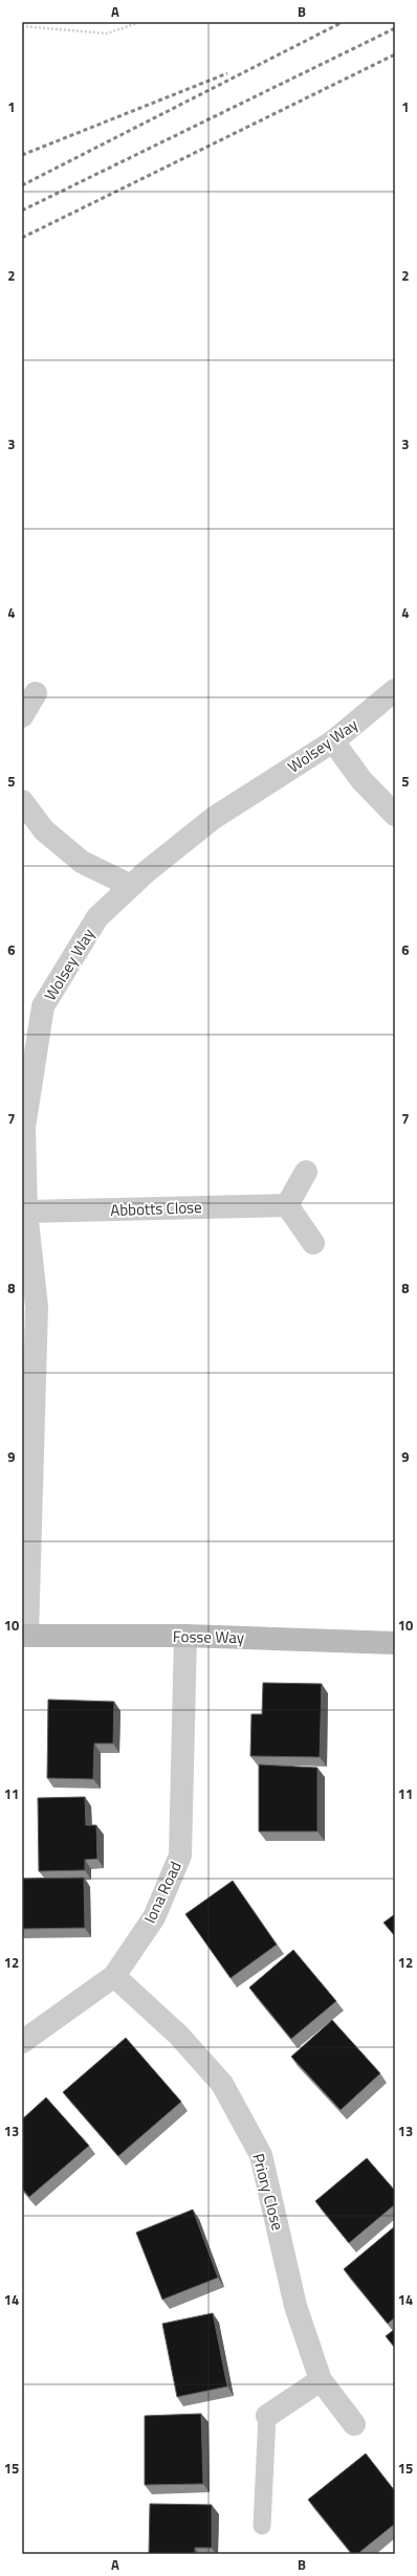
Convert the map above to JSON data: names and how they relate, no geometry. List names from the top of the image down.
{
  "streets": {
    "street": [
      "Wolsey Way",
      "Abbotts Close",
      "Fosse Way",
      "Iona Road",
      "Priory Close"
    ]
  },
  "crossings": [
    ["Wolsey Way", "Abbotts Close"],
    ["Wolsey Way", "Fosse Way"],
    ["Fosse Way", "Iona Road"],
    ["Iona Road", "Priory Close"]
  ],
  "grid": {
    "columns": ["A", "B"],
    "rows": [
      "1",
      "2",
      "3",
      "4",
      "5",
      "6",
      "7",
      "8",
      "9",
      "10",
      "11",
      "12",
      "13",
      "14",
      "15"
    ]
  }
}
